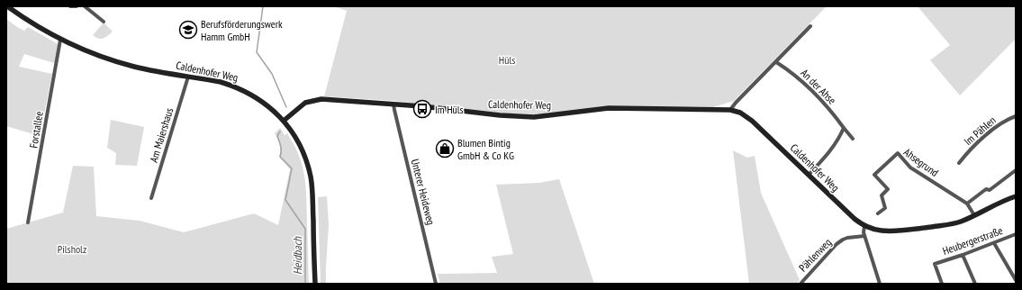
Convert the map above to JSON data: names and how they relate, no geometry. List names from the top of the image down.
{
  "streets": {
    "main road": ["Caldenhofer Weg"],
    "street": [
      "An der Ahse",
      "Forstallee",
      "Im Pählen",
      "Am Maiershaus",
      "Ahsegrund",
      "Unterer Heideweg",
      "Heubergerstraße",
      "Pählenweg"
    ]
  },
  "crossings": [
    ["Caldenhofer Weg", "Forstallee"],
    ["Caldenhofer Weg", "Am Maiershaus"],
    ["Caldenhofer Weg", "Ahsegrund"],
    ["Caldenhofer Weg", "Unterer Heideweg"]
  ],
  "water": ["Heidbach"],
  "parks": ["Hüls", "Pilsholz"],
  "places": {
    "school or university": ["Berufsförderungswerk Hamm GmbH"],
    "bus stop": ["Im Hüls"],
    "shop": ["Blumen Bintig GmbH & Co KG"]
  }
}
